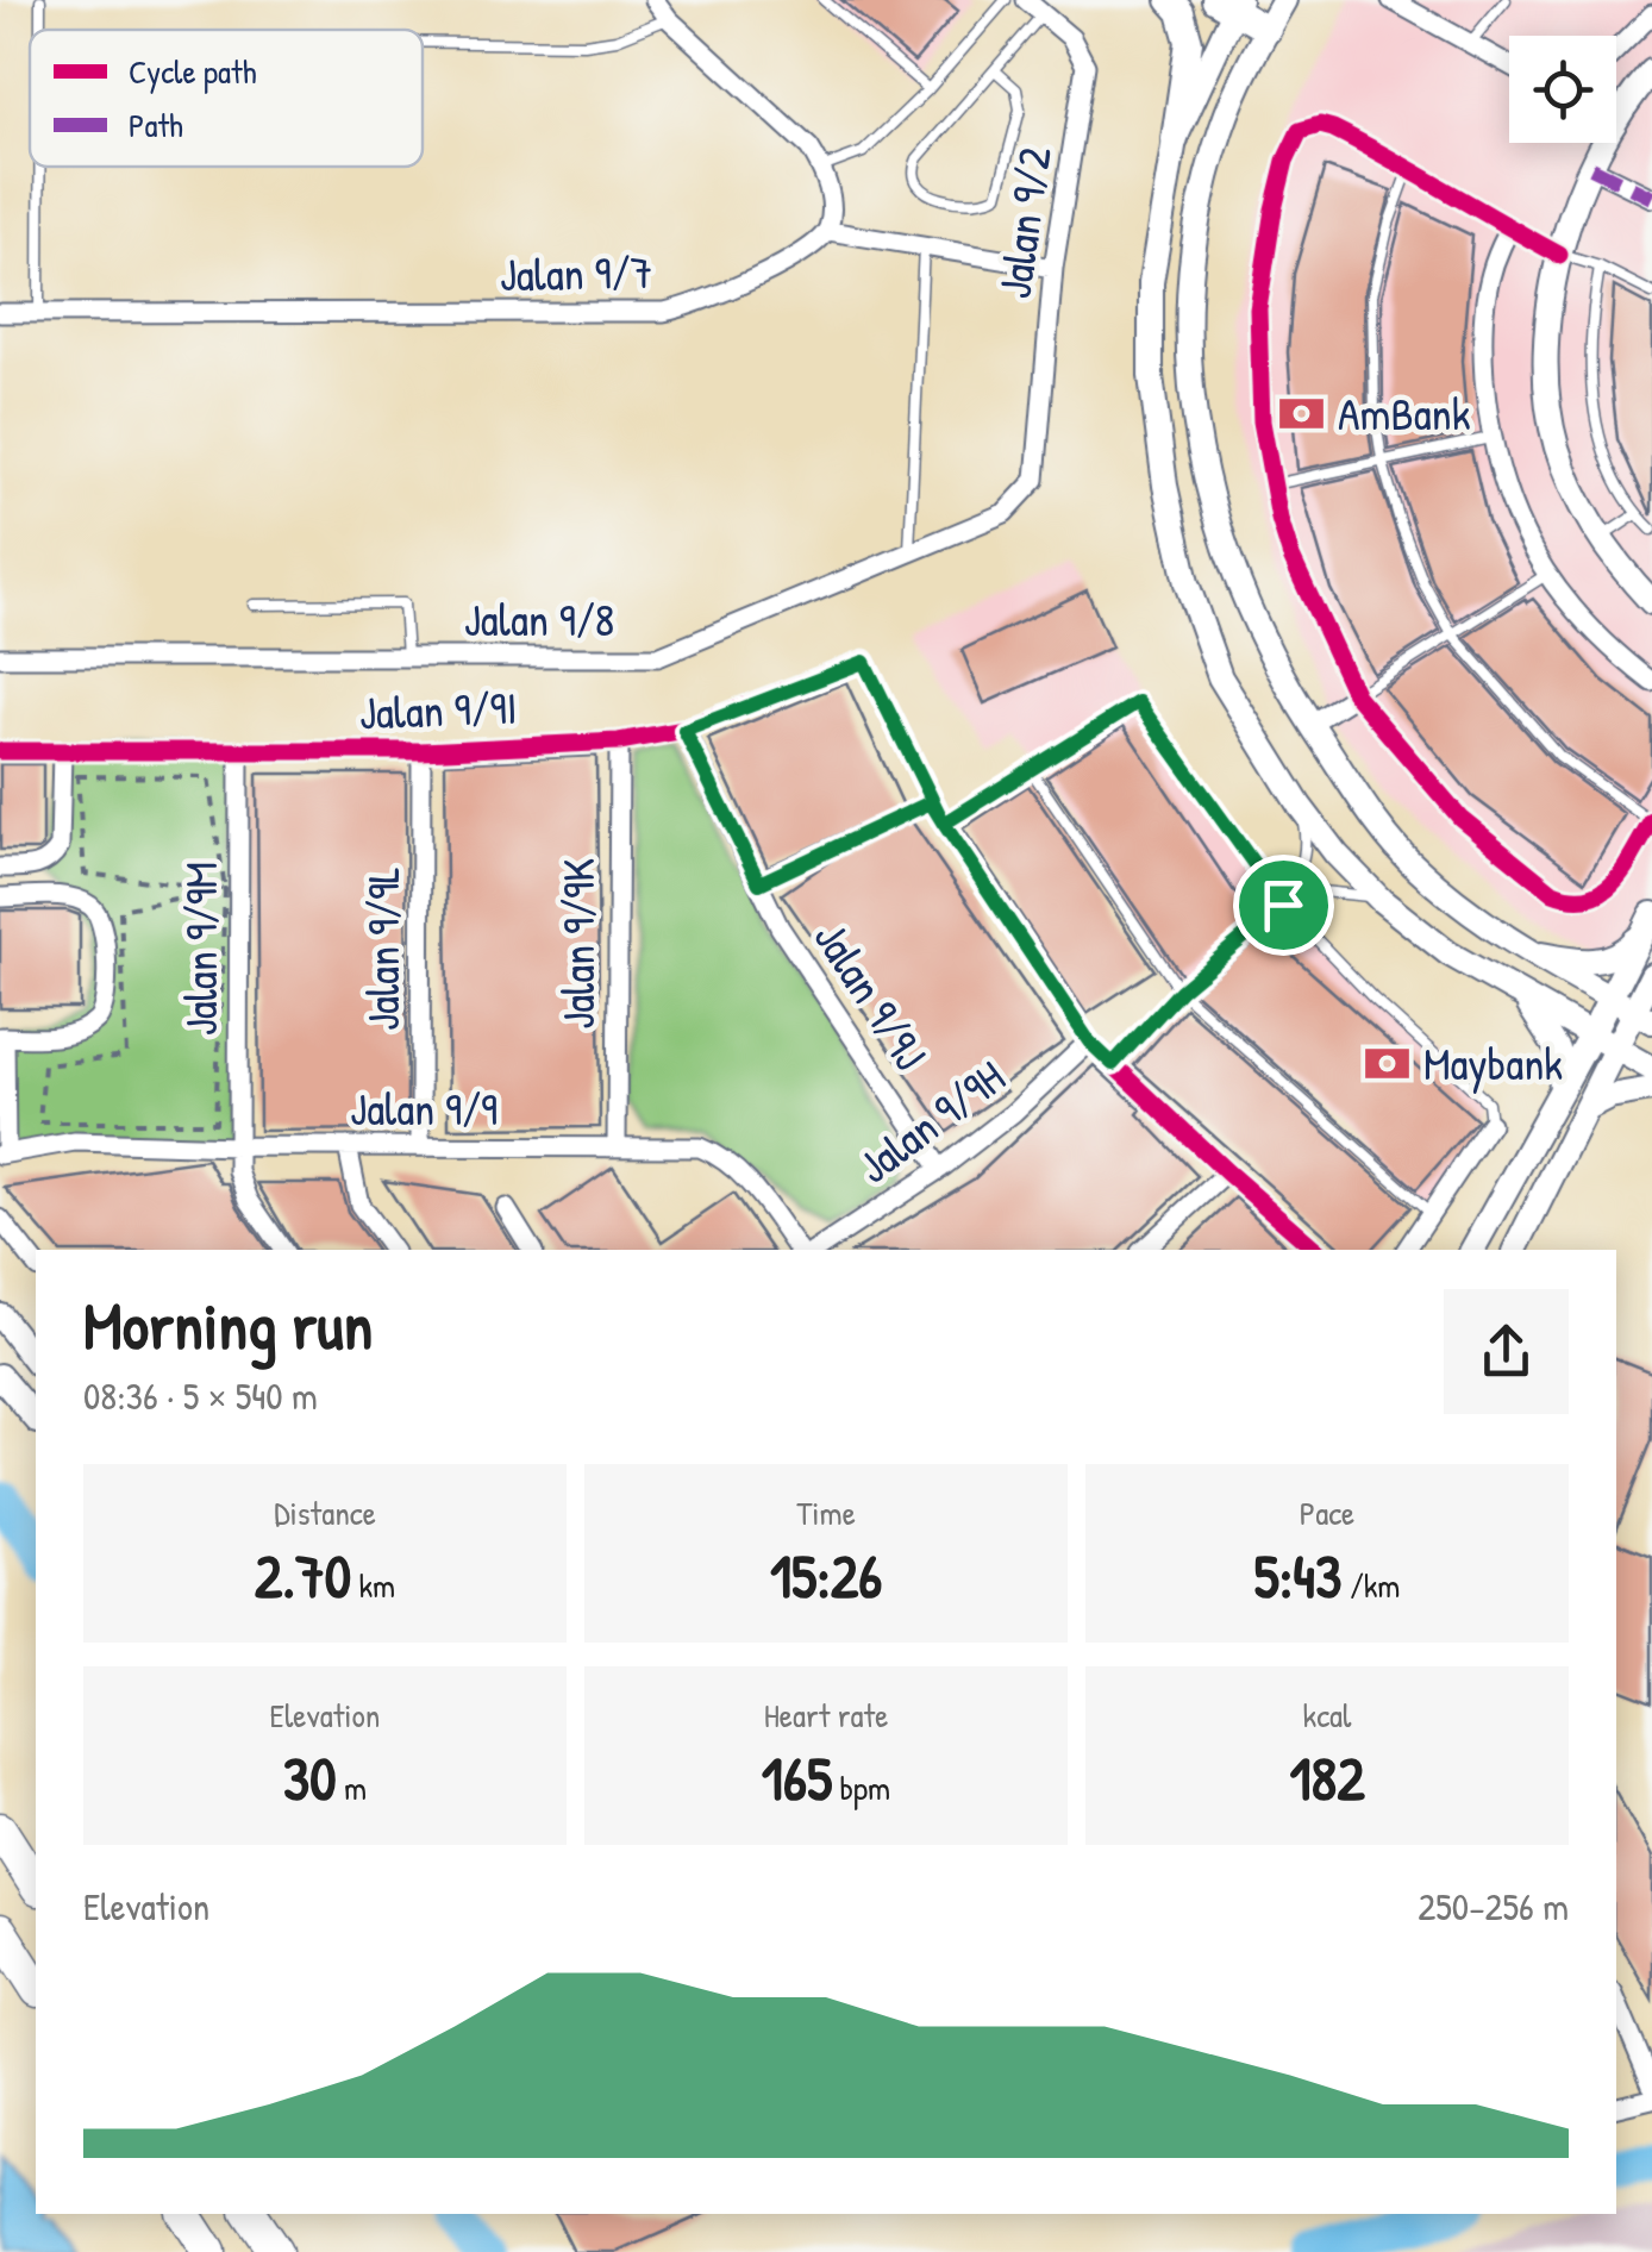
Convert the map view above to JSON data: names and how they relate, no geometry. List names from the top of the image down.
{
  "streets": {
    "street": [
      "Jalan 9/2",
      "Jalan 9/7",
      "Jalan 9/8",
      "Jalan 9/9I",
      "Jalan 9/9K",
      "Jalan 9/9M",
      "Jalan 9/9L",
      "Jalan 9/9J",
      "Jalan 9/9",
      "Jalan 9/9H"
    ]
  },
  "crossings": [
    ["Jalan 9/2", "Jalan 9/8"],
    ["Jalan 9/9I", "Jalan 9/9K"],
    ["Jalan 9/9I", "Jalan 9/9M"],
    ["Jalan 9/9I", "Jalan 9/9L"],
    ["Jalan 9/9I", "Jalan 9/9J"],
    ["Jalan 9/9K", "Jalan 9/9"],
    ["Jalan 9/9M", "Jalan 9/9"],
    ["Jalan 9/9L", "Jalan 9/9"],
    ["Jalan 9/9J", "Jalan 9/9H"]
  ],
  "places": {
    "bank": ["AmBank", "Maybank"]
  },
  "legend": ["Cycle path", "Path"],
  "page": {
    "heading": ["Morning run", "08:36 · 5 × 540 m"],
    "stats": [
      ["Distance", "2.70 km"],
      ["Time", "15:26"],
      ["Pace", "5:43 /km"],
      ["Elevation", "30 m"],
      ["Heart rate", "165 bpm"],
      ["kcal", "182"]
    ],
    "chart": ["Elevation", "250–256 m"]
  }
}
